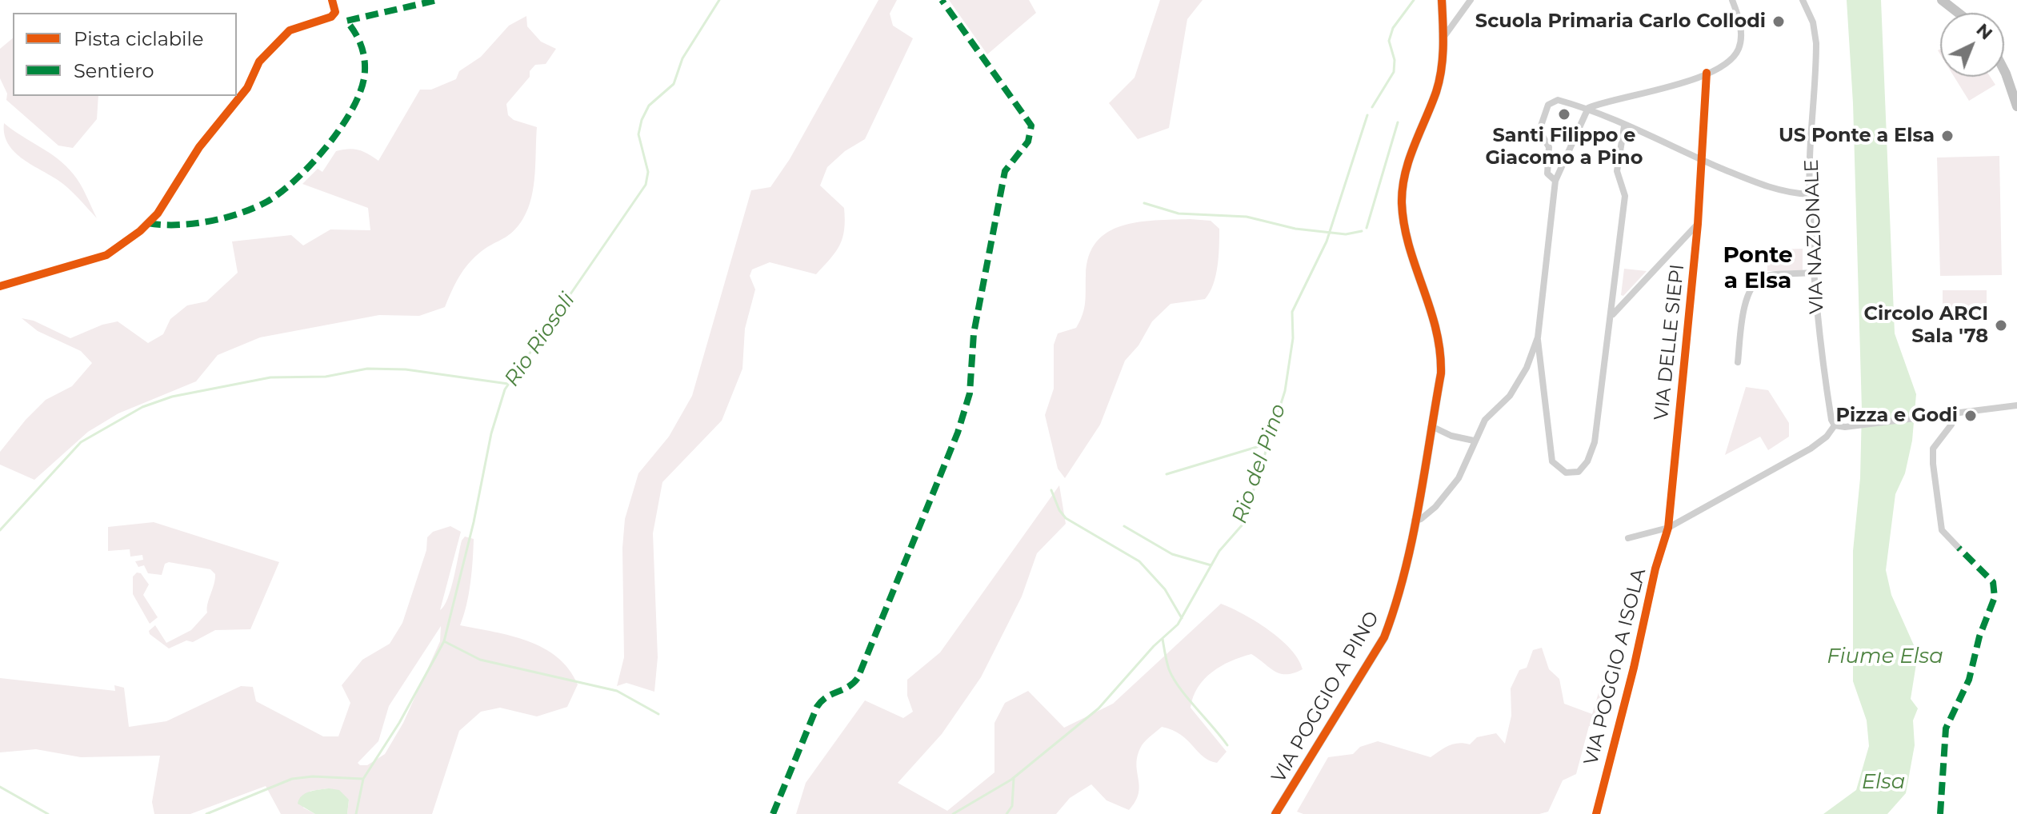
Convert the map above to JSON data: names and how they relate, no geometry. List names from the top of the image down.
{
  "streets": {
    "street": [
      "VIA NAZIONALE",
      "VIA DELLE SIEPI",
      "VIA POGGIO A ISOLA",
      "VIA POGGIO A PINO"
    ]
  },
  "crossings": [
    ["VIA DELLE SIEPI", "VIA POGGIO A ISOLA"]
  ],
  "districts": ["Ponte a Elsa"],
  "water": [
    "Rio Riosoli",
    "Rio del Pino",
    "Fiume Elsa",
    "Elsa"
  ],
  "places": [
    "Scuola Primaria Carlo Collodi",
    "Santi Filippo e Giacomo a Pino",
    "US Ponte a Elsa",
    "Circolo ARCI Sala '78",
    "Pizza e Godi"
  ],
  "legend": ["Pista ciclabile", "Sentiero"],
  "north": "top right"
}
